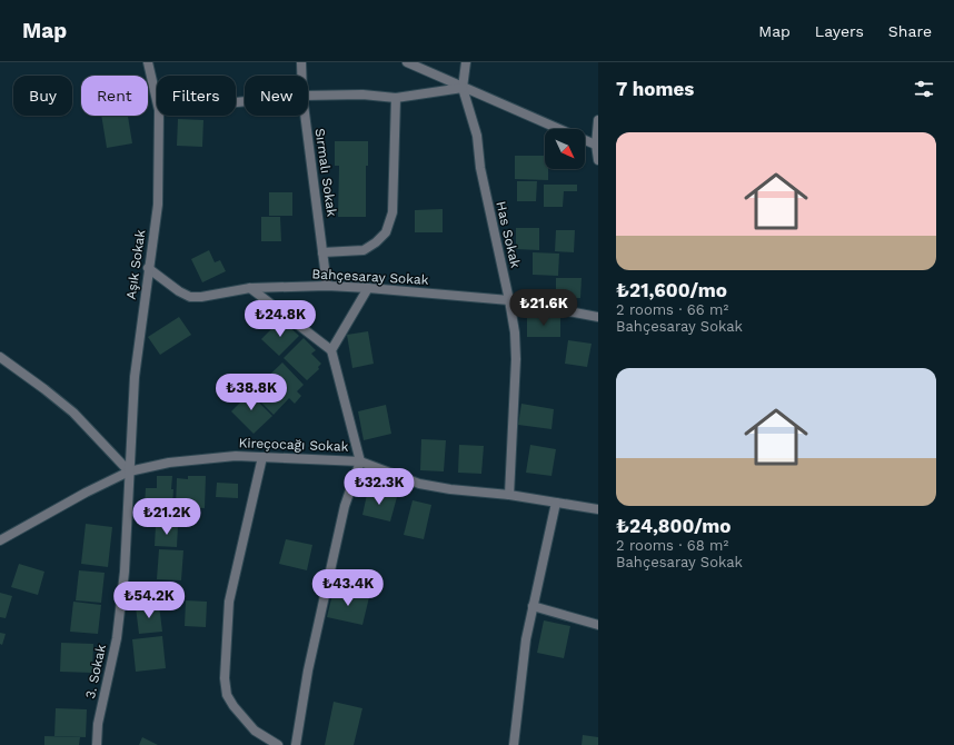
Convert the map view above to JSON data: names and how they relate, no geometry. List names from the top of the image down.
{
  "streets": {
    "street": [
      "Sırmalı Sokak",
      "Has Sokak",
      "Aşık Sokak",
      "Bahçesaray Sokak",
      "Kireçocağı Sokak",
      "3. Sokak"
    ]
  },
  "crossings": [
    ["Sırmalı Sokak", "Bahçesaray Sokak"],
    ["Has Sokak", "Bahçesaray Sokak"],
    ["Has Sokak", "Kireçocağı Sokak"],
    ["Aşık Sokak", "Bahçesaray Sokak"],
    ["Aşık Sokak", "Kireçocağı Sokak"],
    ["Aşık Sokak", "3. Sokak"],
    ["Kireçocağı Sokak", "3. Sokak"]
  ],
  "north": "bottom right",
  "page": {
    "header": "Map",
    "nav": ["Map", "Layers", "Share"],
    "heading": "7 homes",
    "chip": [
      "Buy",
      "Rent",
      "Filters",
      "New"
    ],
    "list": [
      {
        "name": "₺21,600/mo",
        "note": "2 rooms · 66 m² · Bahçesaray Sokak"
      },
      {
        "name": "₺24,800/mo",
        "note": "2 rooms · 68 m² · Bahçesaray Sokak"
      }
    ],
    "price": [
      "₺21.6K",
      "₺24.8K",
      "₺38.8K",
      "₺32.3K",
      "₺21.2K",
      "₺43.4K",
      "₺54.2K"
    ]
  }
}
